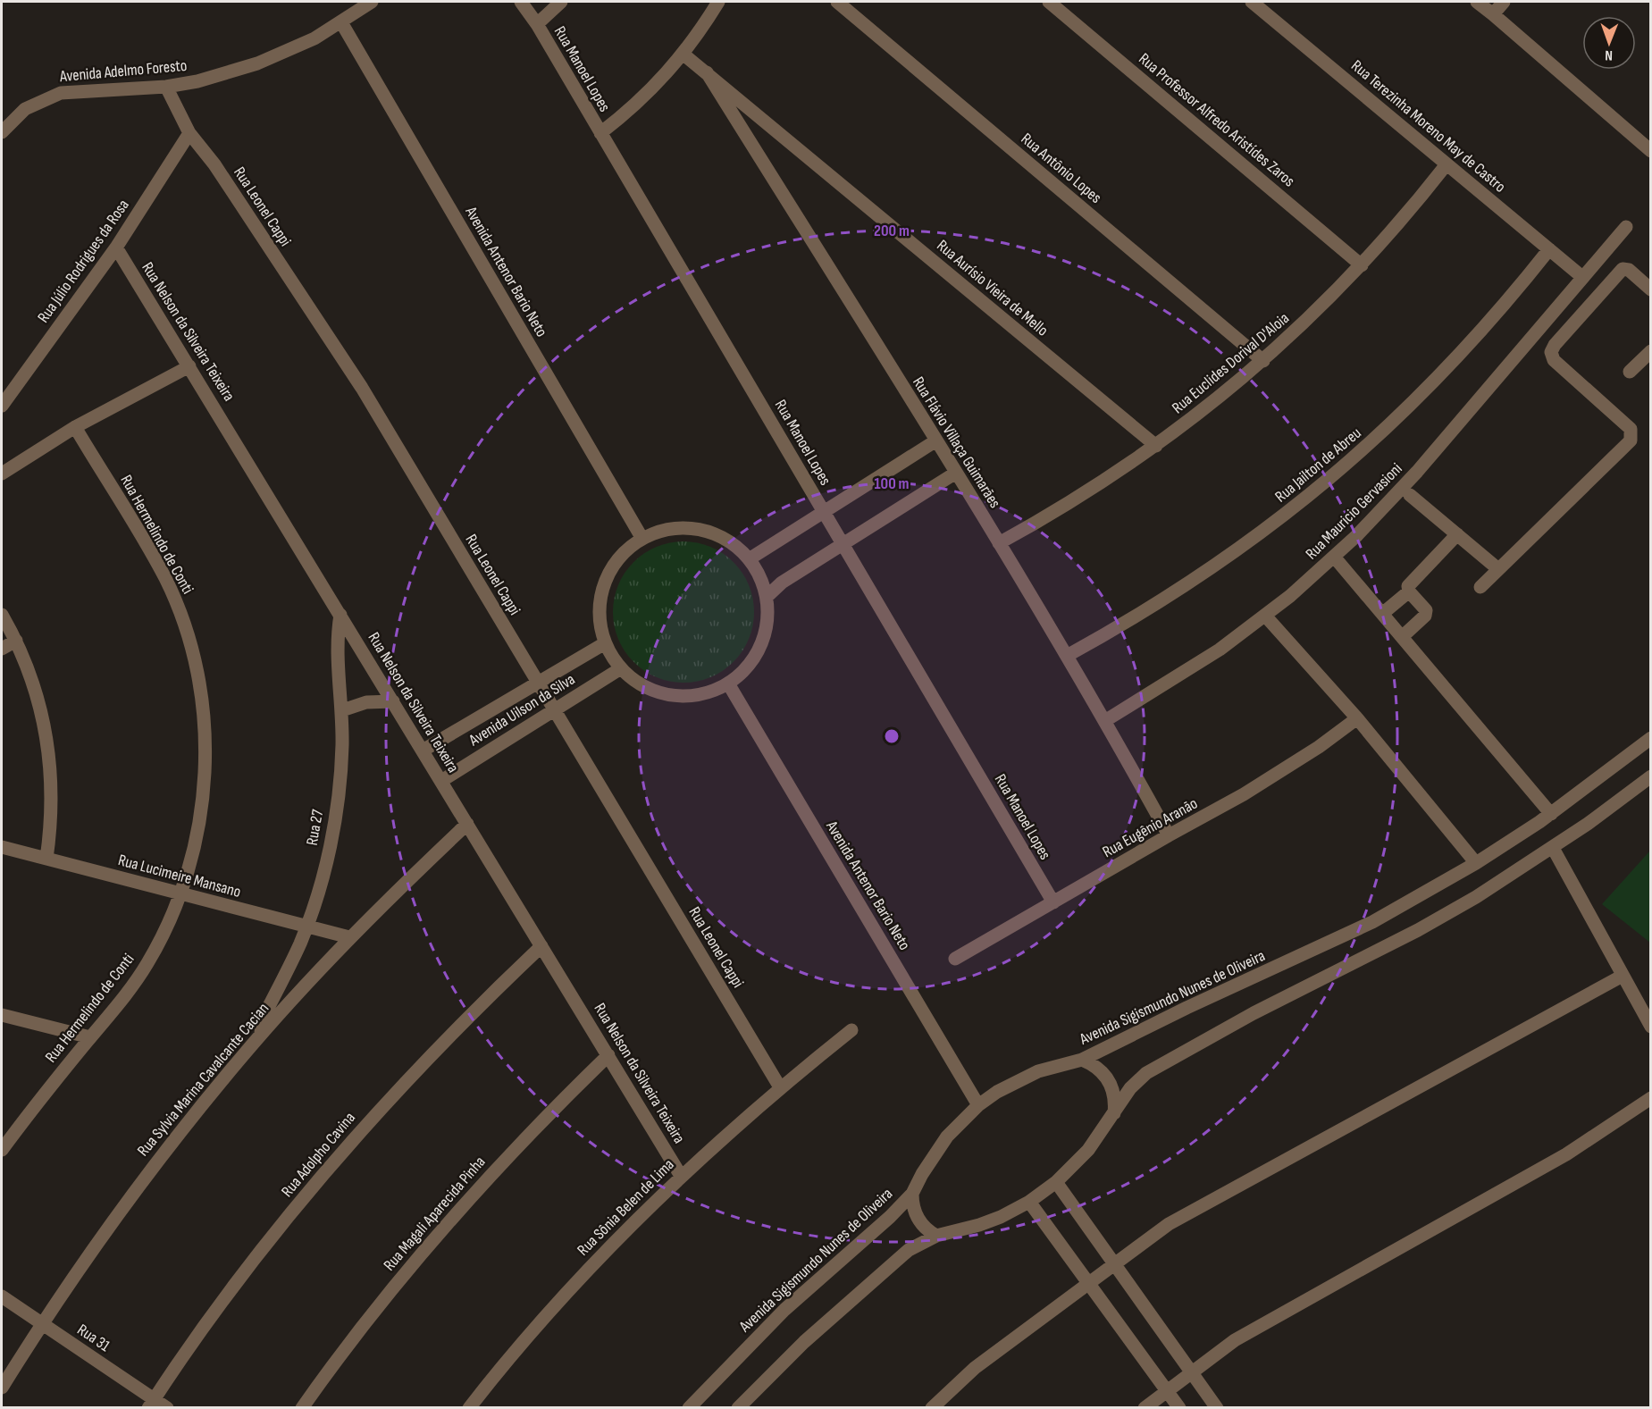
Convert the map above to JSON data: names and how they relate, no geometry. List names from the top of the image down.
{
  "streets": {
    "street": [
      "Rua Manoel Lopes",
      "Avenida Adelmo Foresto",
      "Rua Professor Alfredo Aristídes Zaros",
      "Rua Terezinha Moreno May de Castro",
      "Rua Antônio Lopes",
      "Rua Leonel Cappi",
      "Rua Júlio Rodrigues da Rosa",
      "Avenida Antenor Bario Neto",
      "Rua Aurísio Vieira de Mello",
      "Rua Nelson da Silveira Teixeira",
      "Rua Euclides Dorival D'Aloia",
      "Rua Flávio Villaça Guimarães",
      "Rua Jailton de Abreu",
      "Rua Mauricio Gervasioni",
      "Rua Hermelindo de Conti",
      "Avenida Uilson da Silva",
      "Rua 27",
      "Rua Eugênio Aranão",
      "Rua Lucimeire Mansano",
      "Avenida Sigismundo Nunes de Oliveira",
      "Rua Sylvia Marina Cavalcante Cacian",
      "Rua Adolpho Cavina",
      "Rua Sônia Belen de Lima",
      "Rua Magali Aparecida Pinha",
      "Rua 31"
    ]
  },
  "crossings": [
    ["Rua Manoel Lopes", "Rua Eugênio Aranão"],
    ["Avenida Adelmo Foresto", "Rua Leonel Cappi"],
    ["Avenida Adelmo Foresto", "Avenida Antenor Bario Neto"],
    ["Rua Professor Alfredo Aristídes Zaros", "Rua Euclides Dorival D'Aloia"],
    ["Rua Terezinha Moreno May de Castro", "Rua Euclides Dorival D'Aloia"],
    ["Rua Terezinha Moreno May de Castro", "Rua Jailton de Abreu"],
    ["Rua Terezinha Moreno May de Castro", "Rua Mauricio Gervasioni"],
    ["Rua Antônio Lopes", "Rua Euclides Dorival D'Aloia"],
    ["Rua Leonel Cappi", "Rua Júlio Rodrigues da Rosa"],
    ["Rua Leonel Cappi", "Avenida Uilson da Silva"],
    ["Rua Leonel Cappi", "Rua Sônia Belen de Lima"],
    ["Rua Júlio Rodrigues da Rosa", "Rua Nelson da Silveira Teixeira"],
    ["Avenida Antenor Bario Neto", "Avenida Uilson da Silva"],
    ["Avenida Antenor Bario Neto", "Avenida Sigismundo Nunes de Oliveira"],
    ["Rua Aurísio Vieira de Mello", "Rua Euclides Dorival D'Aloia"],
    ["Rua Aurísio Vieira de Mello", "Rua Flávio Villaça Guimarães"],
    ["Rua Nelson da Silveira Teixeira", "Avenida Uilson da Silva"],
    ["Rua Nelson da Silveira Teixeira", "Rua 27"],
    ["Rua Nelson da Silveira Teixeira", "Rua Sylvia Marina Cavalcante Cacian"],
    ["Rua Nelson da Silveira Teixeira", "Rua Adolpho Cavina"],
    ["Rua Nelson da Silveira Teixeira", "Rua Sônia Belen de Lima"],
    ["Rua Nelson da Silveira Teixeira", "Rua Magali Aparecida Pinha"],
    ["Rua Euclides Dorival D'Aloia", "Rua Flávio Villaça Guimarães"],
    ["Rua Flávio Villaça Guimarães", "Rua Jailton de Abreu"],
    ["Rua Flávio Villaça Guimarães", "Rua Mauricio Gervasioni"],
    ["Rua Flávio Villaça Guimarães", "Rua Eugênio Aranão"],
    ["Rua Hermelindo de Conti", "Rua Lucimeire Mansano"],
    ["Rua 27", "Rua Lucimeire Mansano"],
    ["Rua 27", "Rua Sylvia Marina Cavalcante Cacian"],
    ["Rua Lucimeire Mansano", "Rua Sylvia Marina Cavalcante Cacian"],
    ["Rua Sylvia Marina Cavalcante Cacian", "Rua 31"],
    ["Rua Adolpho Cavina", "Rua 31"]
  ],
  "north": "bottom",
  "rings": ["200 m", "100 m"]
}
